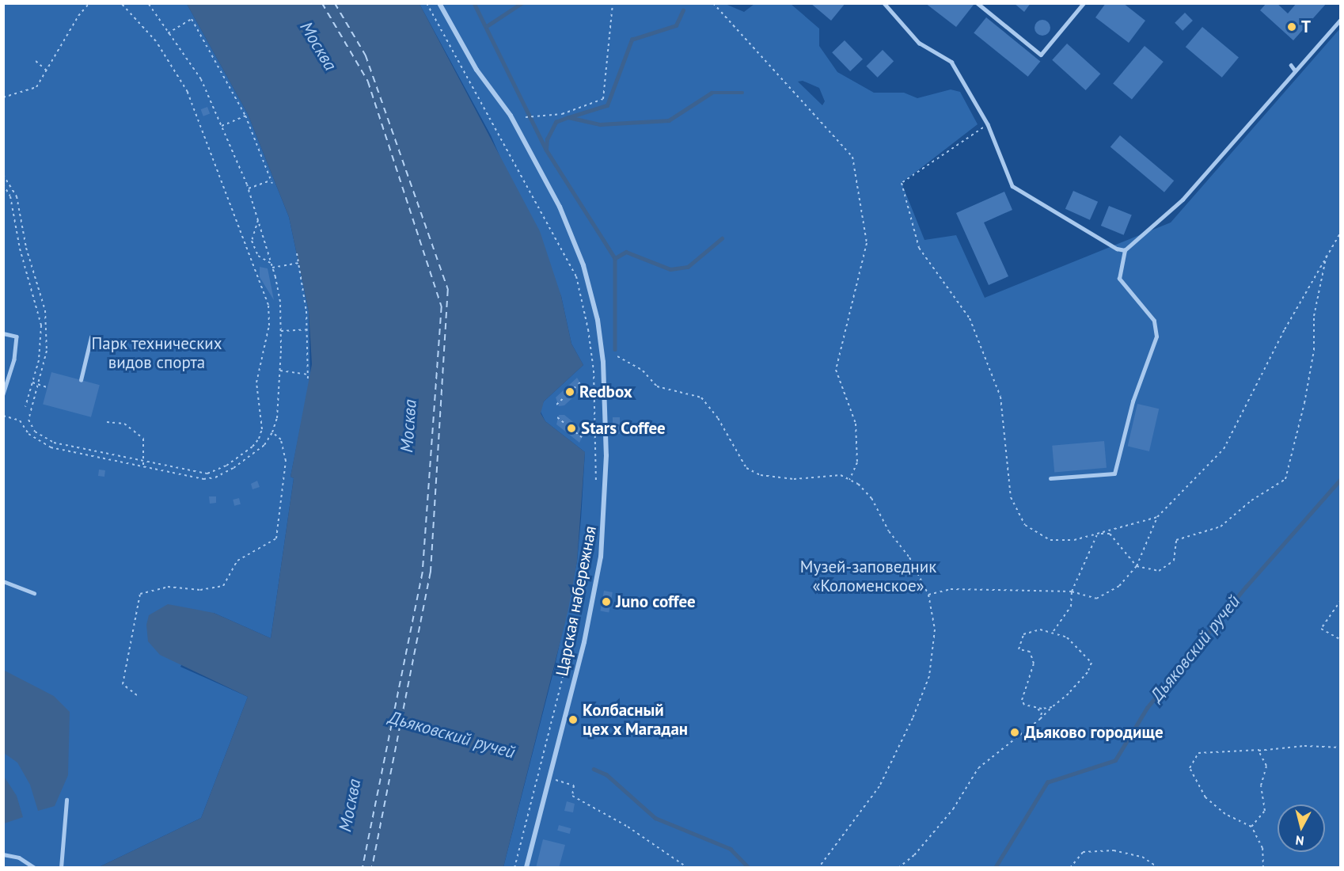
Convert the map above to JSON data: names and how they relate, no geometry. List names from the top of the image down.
{
  "streets": {
    "street": ["Царская набережная"]
  },
  "water": ["Москва", "Дьяковский ручей"],
  "parks": ["Парк технических видов спорта", "Музей-заповедник «Коломенское»"],
  "places": [
    "Т",
    "Redbox",
    "Stars Coffee",
    "Juno coffee",
    "Колбасный цех x Магадан",
    "Дьяково городище"
  ],
  "north": "bottom"
}
